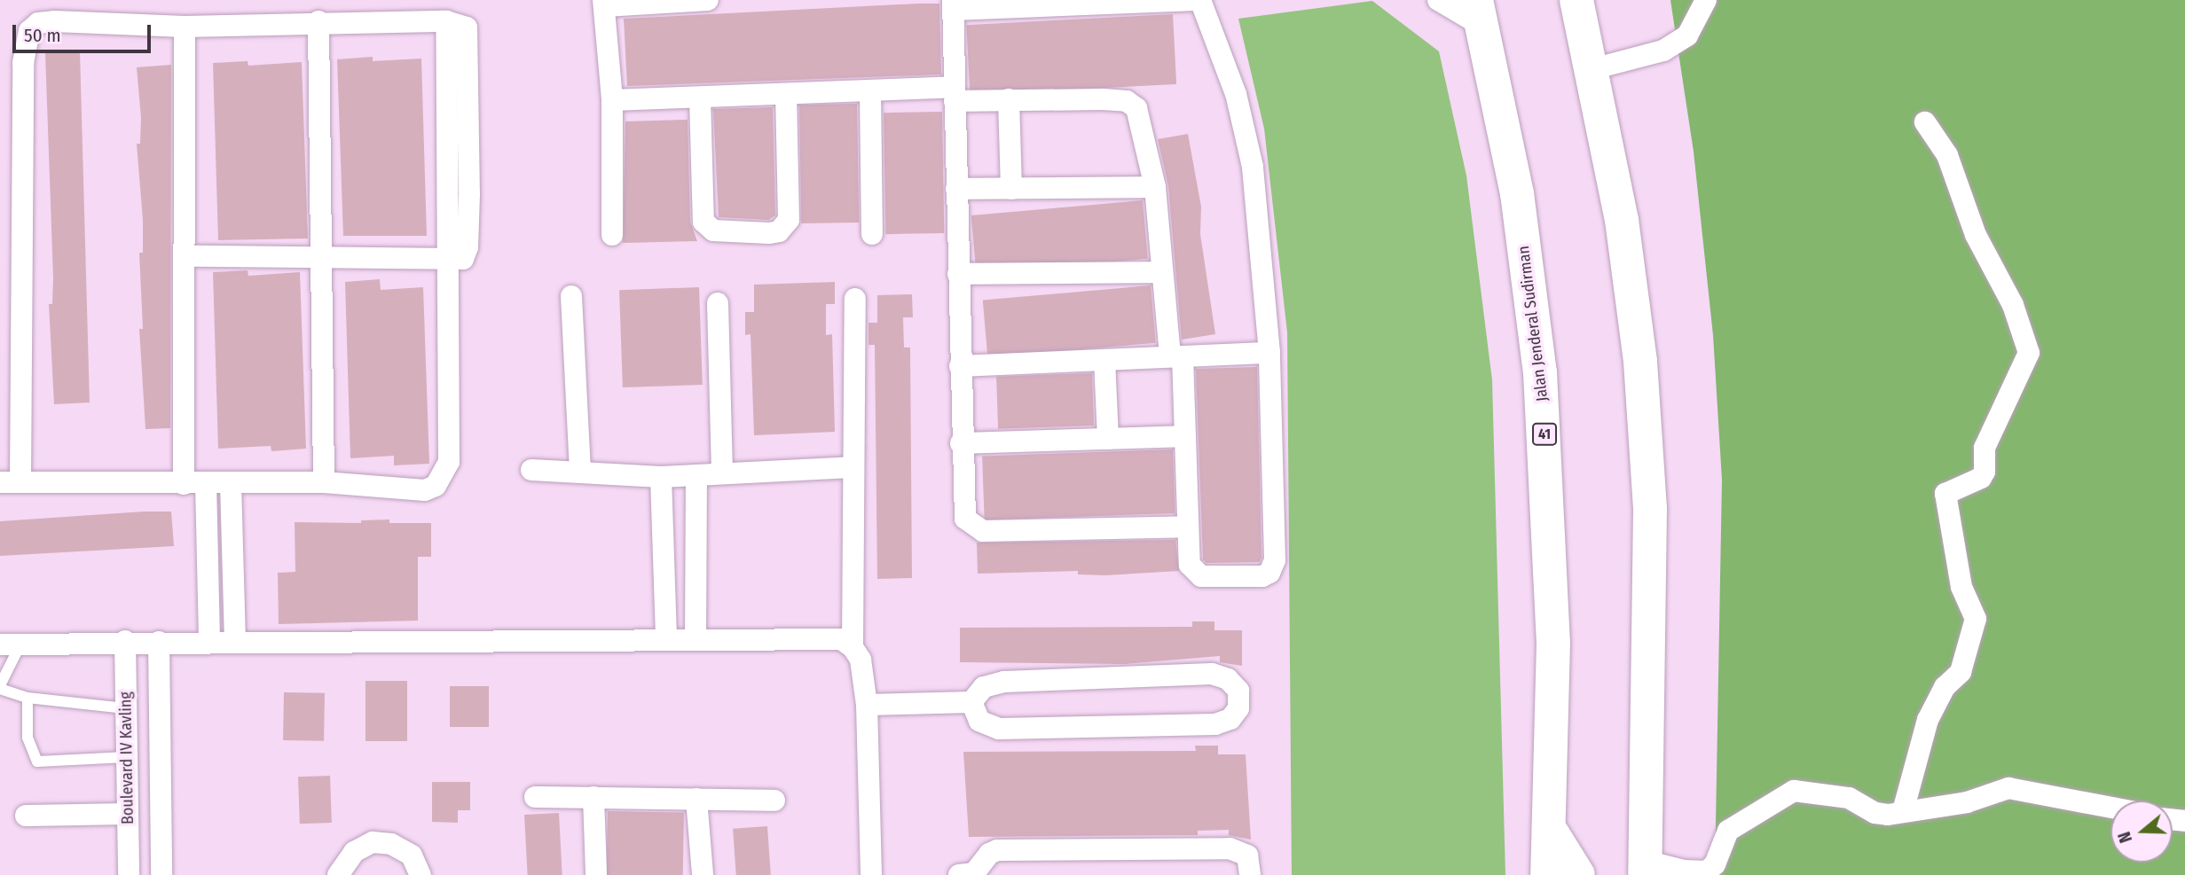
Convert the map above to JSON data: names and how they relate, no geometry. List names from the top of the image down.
{
  "streets": {
    "highway": ["Jalan Jenderal Sudirman", "41"],
    "street": ["Boulevard IV Kavling"]
  },
  "scale_bar": "50 m",
  "north": "left"
}
